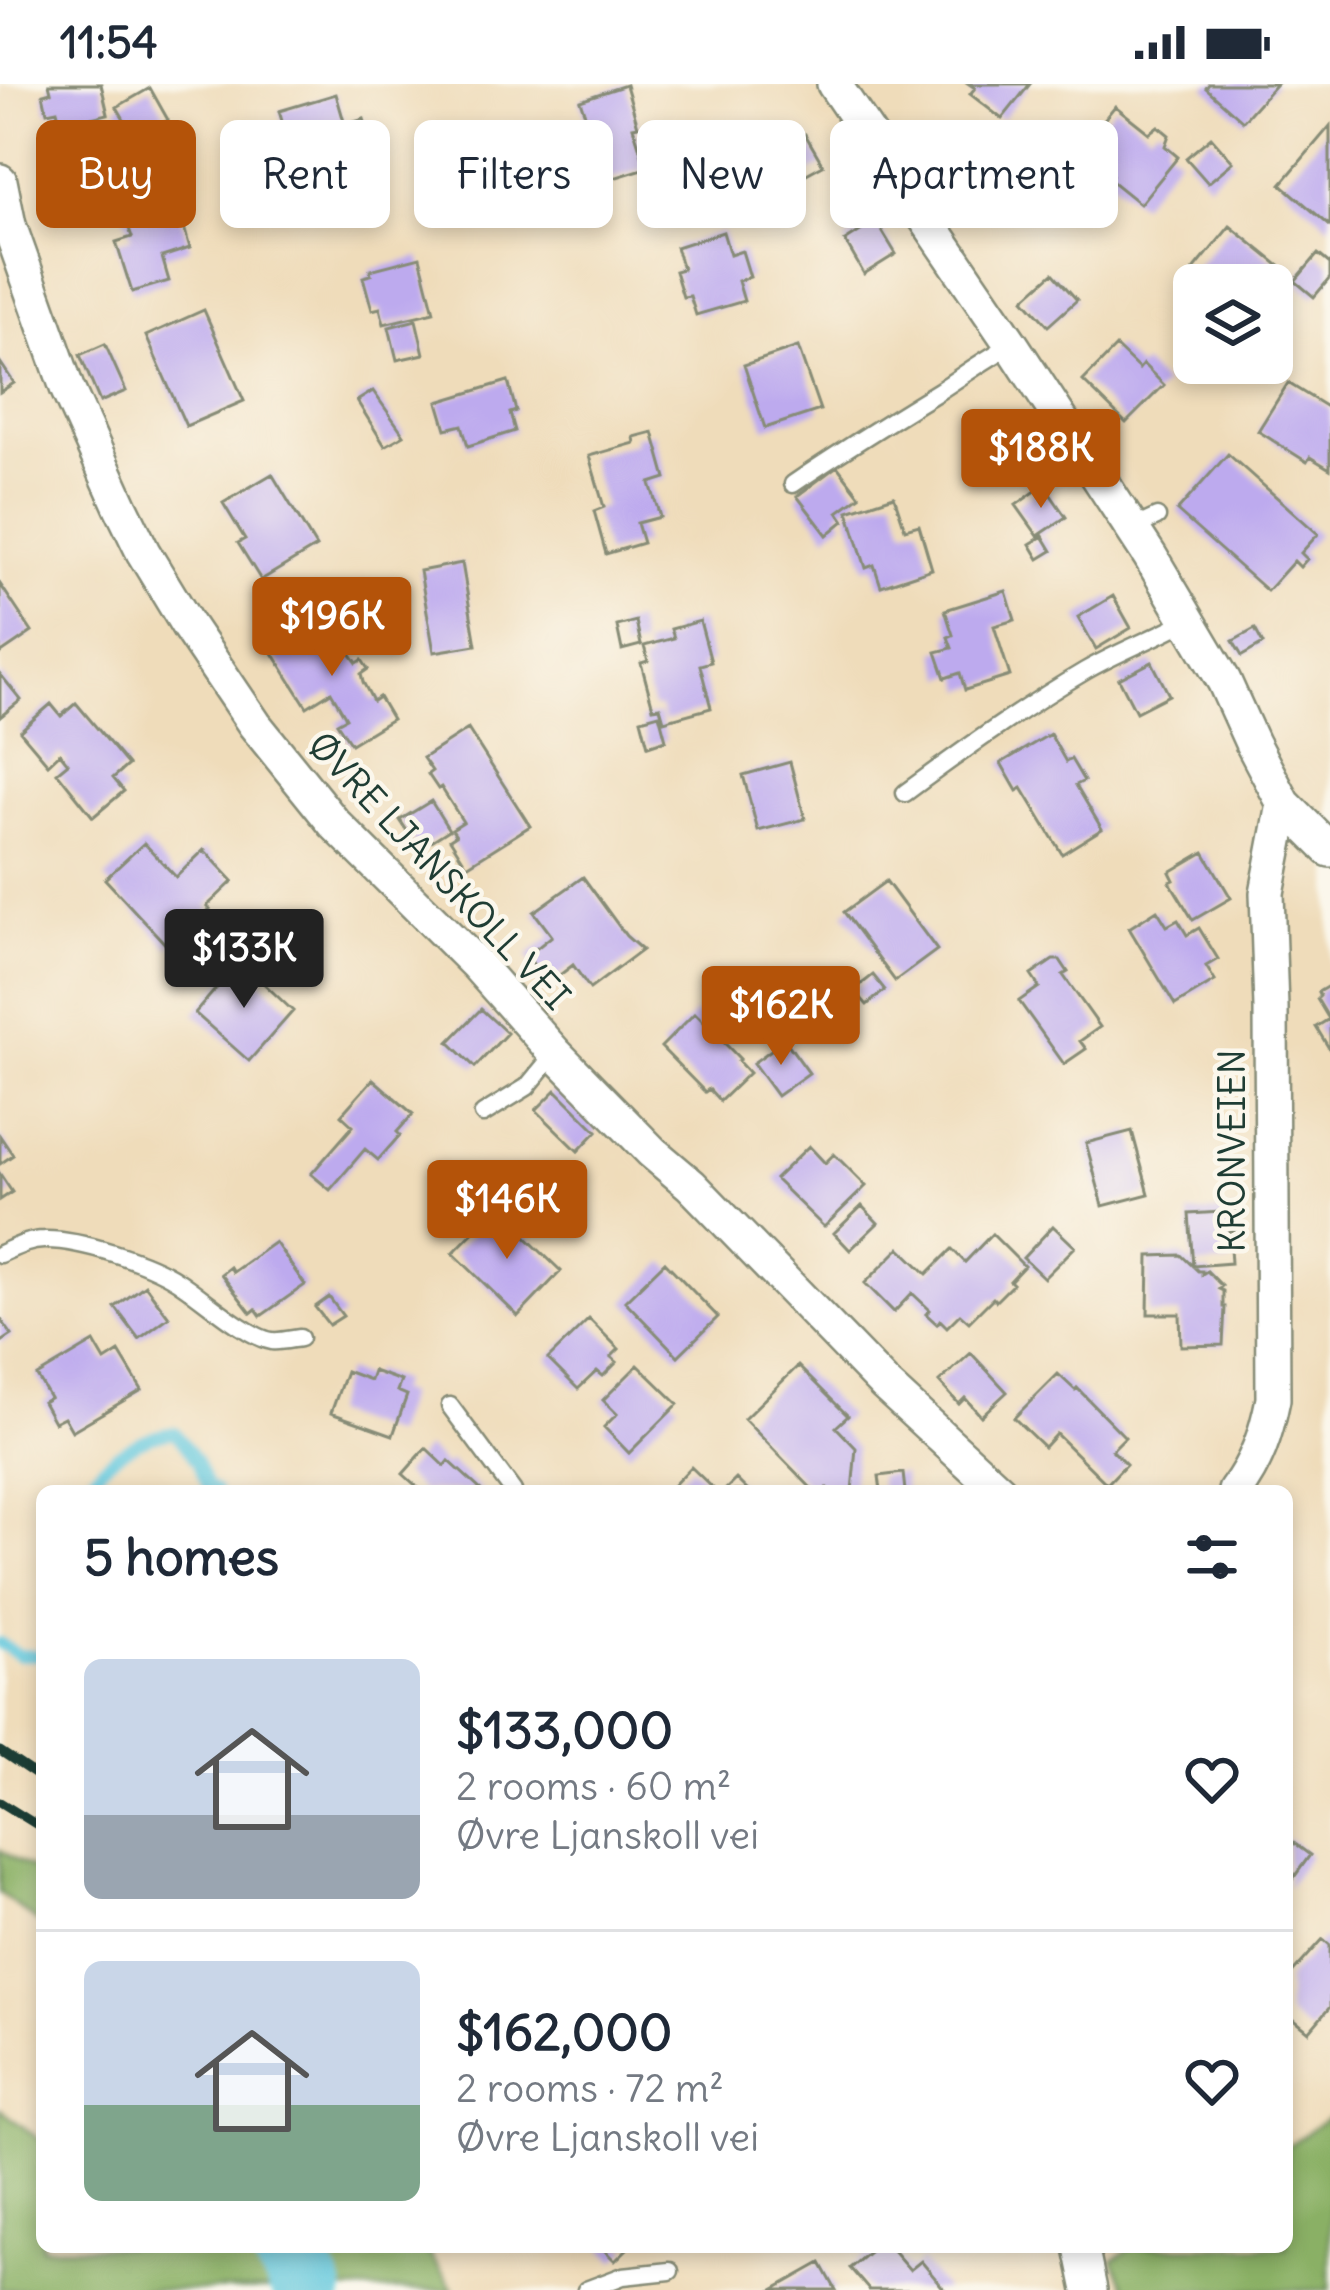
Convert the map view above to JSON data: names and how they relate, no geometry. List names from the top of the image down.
{
  "streets": {
    "street": ["ØVRE LJANSKOLL VEI", "KRONVEIEN"]
  },
  "page": {
    "status": "11:54",
    "chip": [
      "Buy",
      "Rent",
      "Filters",
      "New",
      "Apartment"
    ],
    "price": [
      "$188K",
      "$196K",
      "$133K",
      "$162K",
      "$146K"
    ],
    "heading": "5 homes",
    "list": [
      {
        "name": "$133,000",
        "note": "2 rooms · 60 m² · Øvre Ljanskoll vei"
      },
      {
        "name": "$162,000",
        "note": "2 rooms · 72 m² · Øvre Ljanskoll vei"
      }
    ]
  }
}
